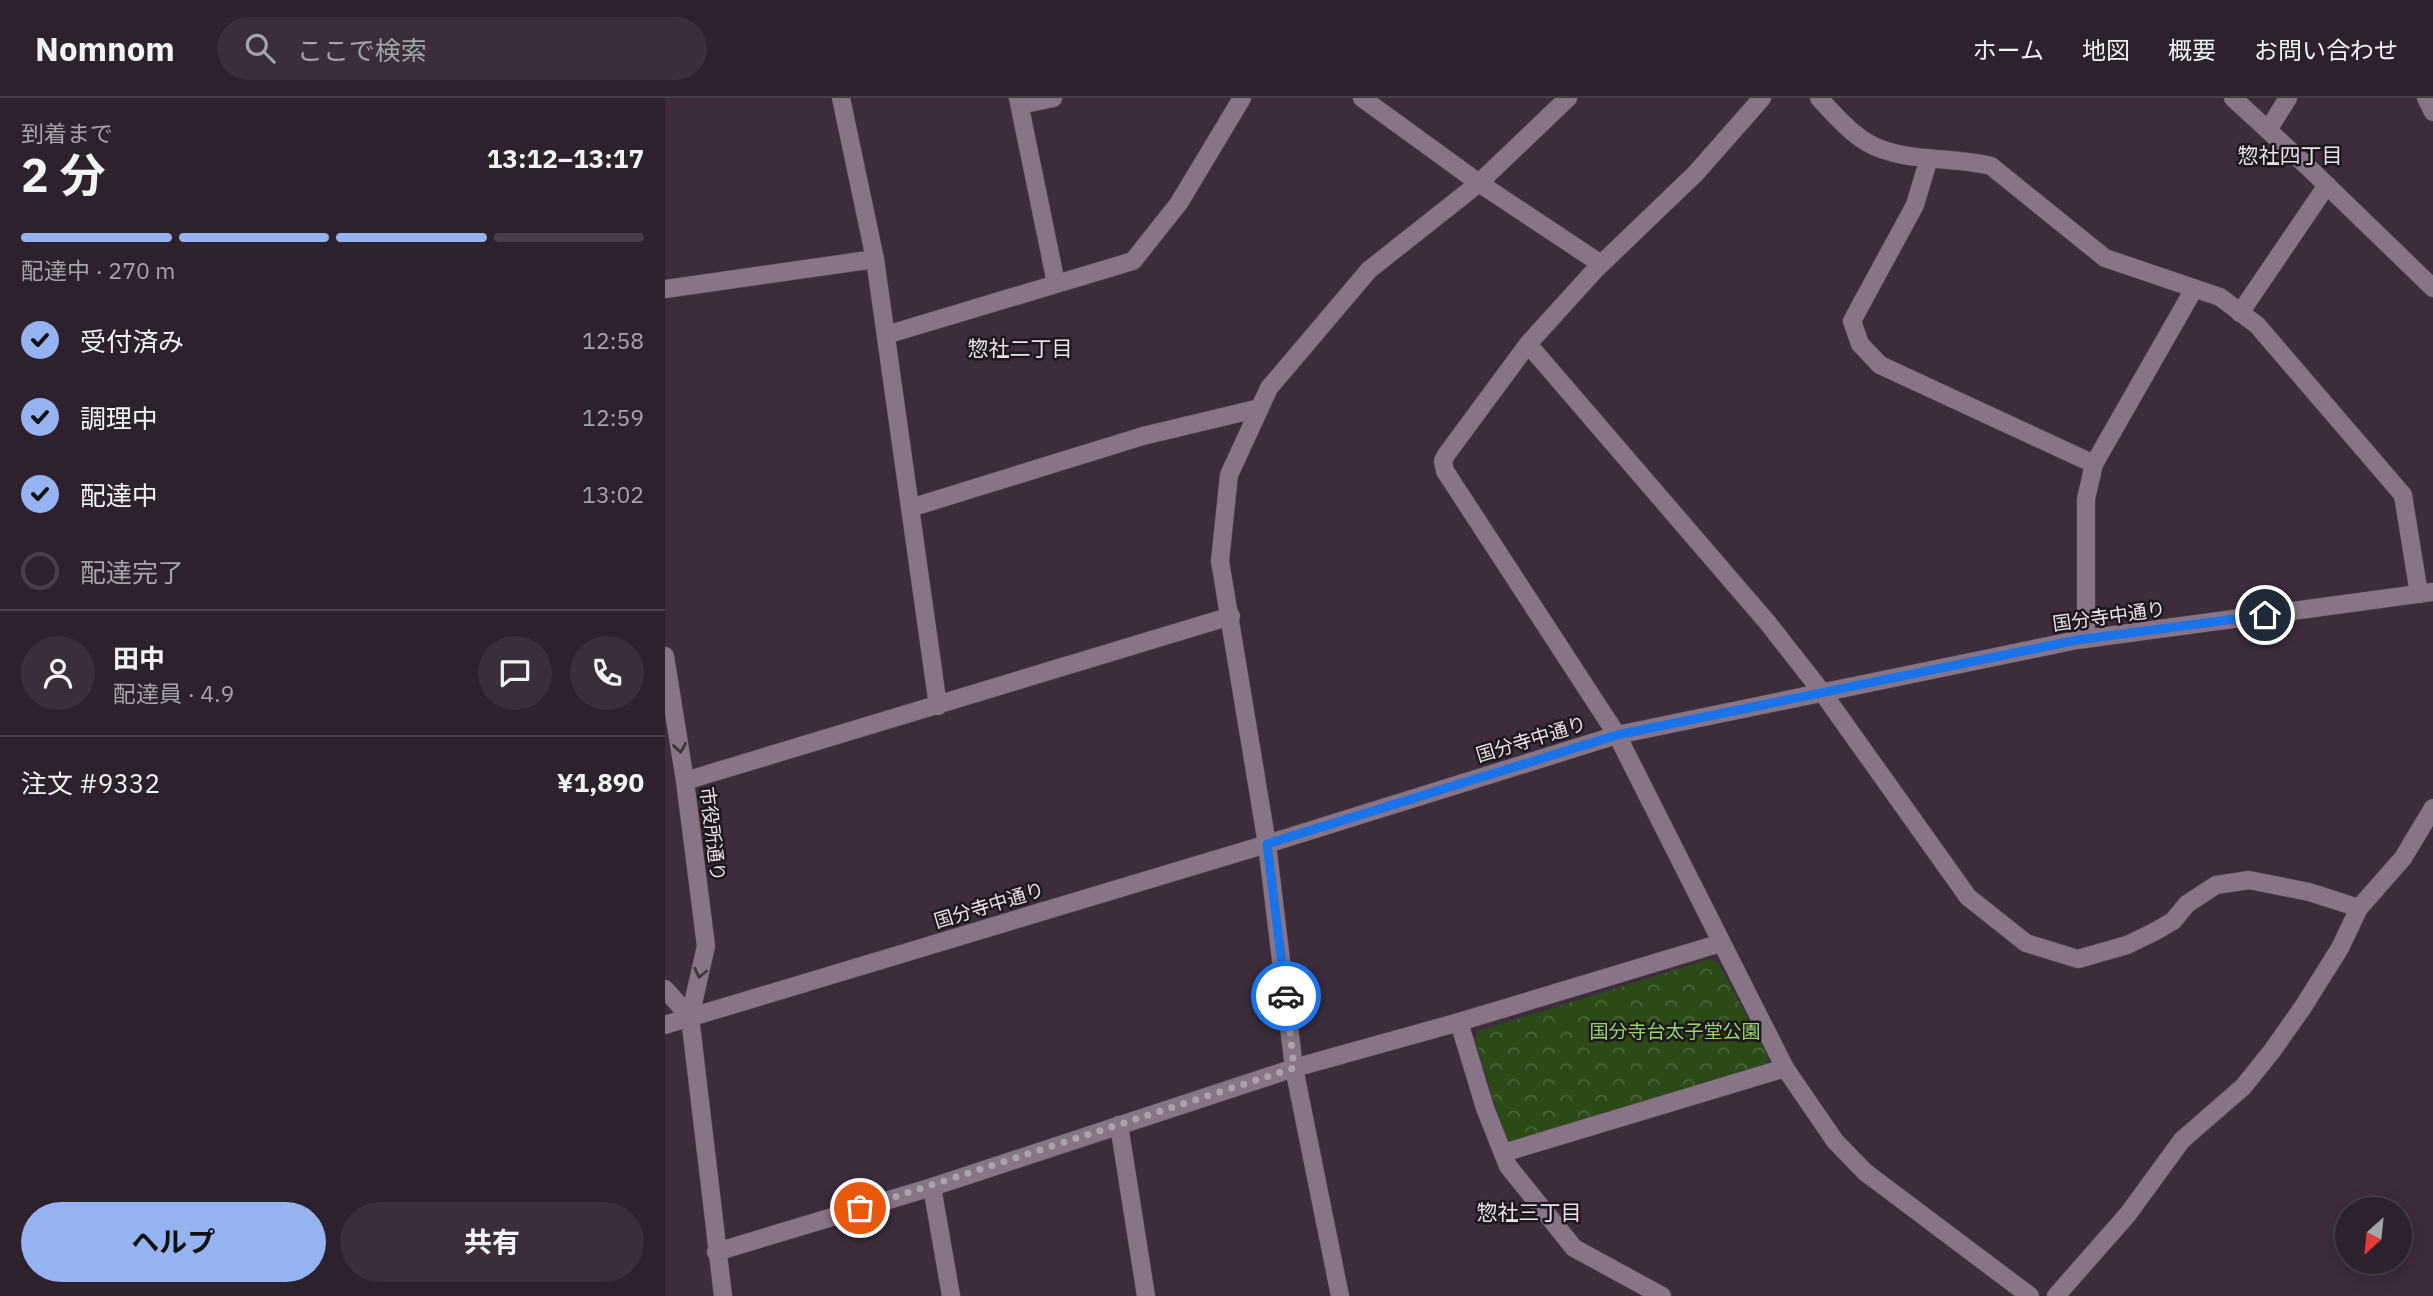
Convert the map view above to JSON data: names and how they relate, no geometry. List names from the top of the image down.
{
  "streets": {
    "street": ["国分寺中通り", "市役所通り"]
  },
  "crossings": [
    ["国分寺中通り", "市役所通り"]
  ],
  "one_way": ["市役所通り"],
  "districts": ["惣社四丁目", "惣社二丁目", "惣社三丁目"],
  "parks": ["国分寺台太子堂公園"],
  "north": "bottom left",
  "page": {
    "header": "Nomnom",
    "search": "ここで検索",
    "nav": [
      "ホーム",
      "地図",
      "概要",
      "お問い合わせ"
    ],
    "heading": ["2 分", "到着まで", "13:12–13:17"],
    "panel": [
      "田中",
      "配達員 · 4.9",
      "注文 #9332",
      "¥1,890"
    ],
    "bar": "配達中 · 270 m",
    "list": [
      ["受付済み", "12:58"],
      ["調理中", "12:59"],
      ["配達中", "13:02"],
      "配達完了"
    ],
    "buttons": ["ヘルプ", "共有"]
  }
}
